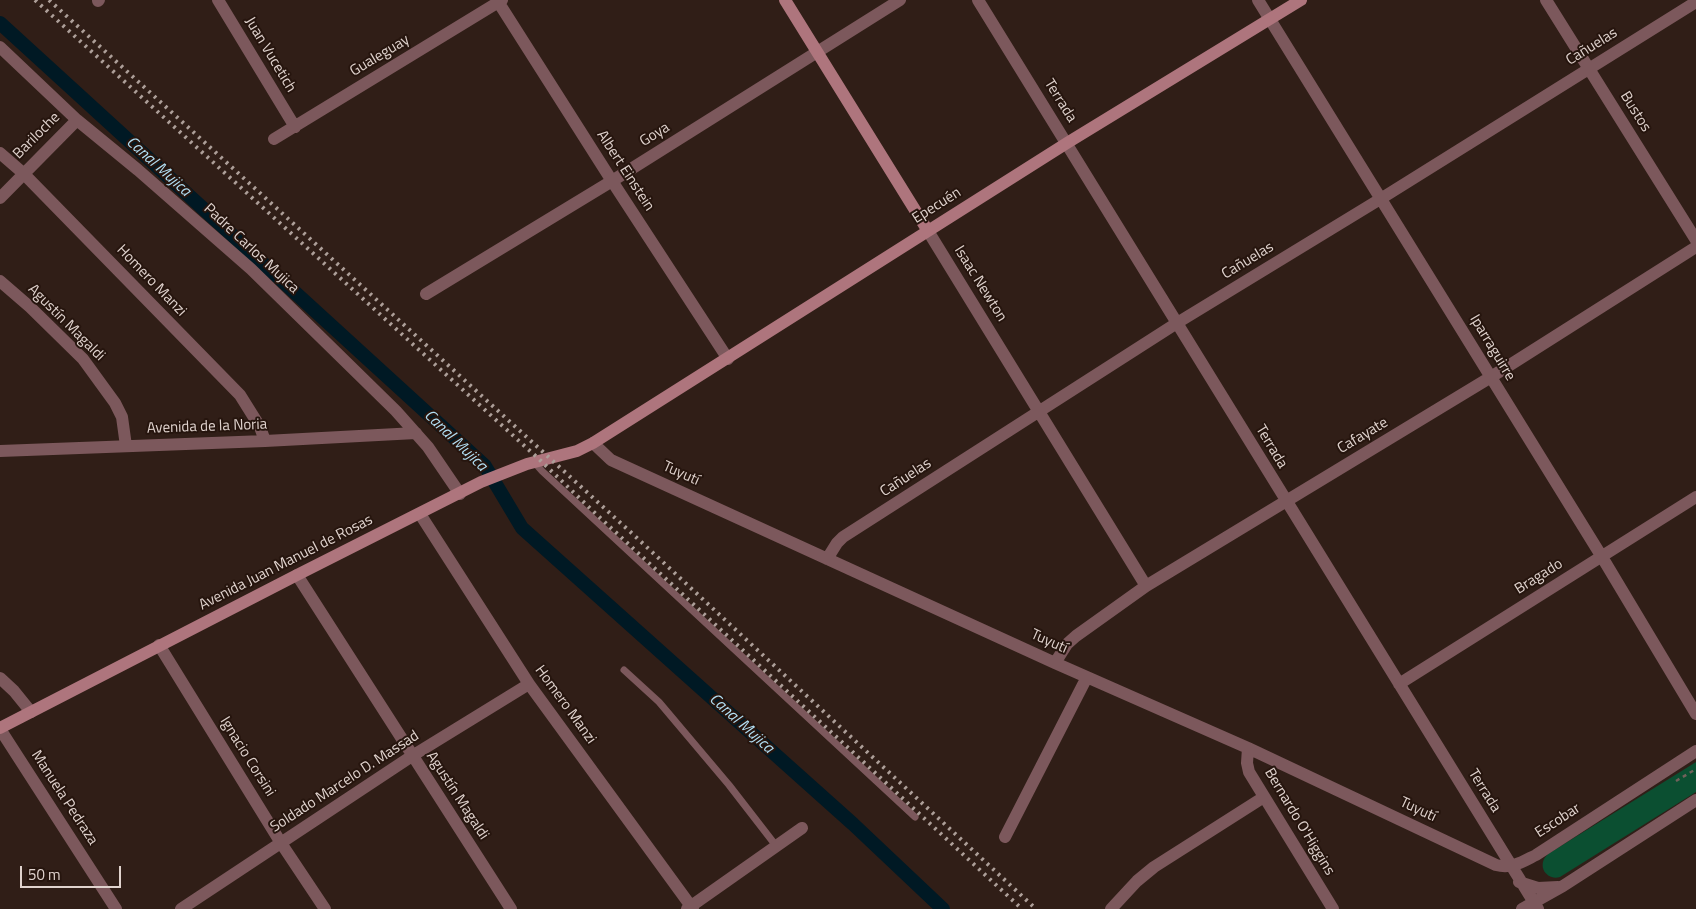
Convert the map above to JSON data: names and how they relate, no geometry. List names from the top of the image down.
{
  "streets": {
    "street": [
      "Cañuelas",
      "Juan Vucetich",
      "Gualeguay",
      "Terrada",
      "Bustos",
      "Goya",
      "Bariloche",
      "Albert Einstein",
      "Epecuén",
      "Padre Carlos Mujica",
      "Homero Manzi",
      "Isaac Newton",
      "Agustín Magaldi",
      "Iparraguirre",
      "Avenida de la Noria",
      "Cafayate",
      "Tuyutí",
      "Avenida Juan Manuel de Rosas",
      "Bragado",
      "Ignacio Corsini",
      "Soldado Marcelo D. Massad",
      "Manuela Pedraza",
      "Escobar",
      "Bernardo O'Higgins"
    ]
  },
  "crossings": [
    ["Cañuelas", "Terrada"],
    ["Cañuelas", "Bustos"],
    ["Cañuelas", "Isaac Newton"],
    ["Cañuelas", "Iparraguirre"],
    ["Cañuelas", "Tuyutí"],
    ["Juan Vucetich", "Gualeguay"],
    ["Gualeguay", "Albert Einstein"],
    ["Terrada", "Epecuén"],
    ["Terrada", "Cafayate"],
    ["Terrada", "Bragado"],
    ["Terrada", "Escobar"],
    ["Goya", "Albert Einstein"],
    ["Goya", "Isaac Newton"],
    ["Bariloche", "Padre Carlos Mujica"],
    ["Bariloche", "Homero Manzi"],
    ["Albert Einstein", "Epecuén"],
    ["Epecuén", "Isaac Newton"],
    ["Epecuén", "Iparraguirre"],
    ["Epecuén", "Tuyutí"],
    ["Epecuén", "Avenida Juan Manuel de Rosas"],
    ["Padre Carlos Mujica", "Avenida de la Noria"],
    ["Padre Carlos Mujica", "Avenida Juan Manuel de Rosas"],
    ["Homero Manzi", "Avenida de la Noria"],
    ["Homero Manzi", "Avenida Juan Manuel de Rosas"],
    ["Homero Manzi", "Soldado Marcelo D. Massad"],
    ["Isaac Newton", "Cafayate"],
    ["Agustín Magaldi", "Avenida de la Noria"],
    ["Agustín Magaldi", "Avenida Juan Manuel de Rosas"],
    ["Agustín Magaldi", "Soldado Marcelo D. Massad"],
    ["Iparraguirre", "Cafayate"],
    ["Iparraguirre", "Bragado"],
    ["Cafayate", "Tuyutí"],
    ["Tuyutí", "Avenida Juan Manuel de Rosas"],
    ["Tuyutí", "Escobar"],
    ["Tuyutí", "Bernardo O'Higgins"],
    ["Avenida Juan Manuel de Rosas", "Ignacio Corsini"],
    ["Avenida Juan Manuel de Rosas", "Manuela Pedraza"],
    ["Ignacio Corsini", "Soldado Marcelo D. Massad"]
  ],
  "water": ["Canal Mujica"],
  "scale_bar": "50 m"
}
